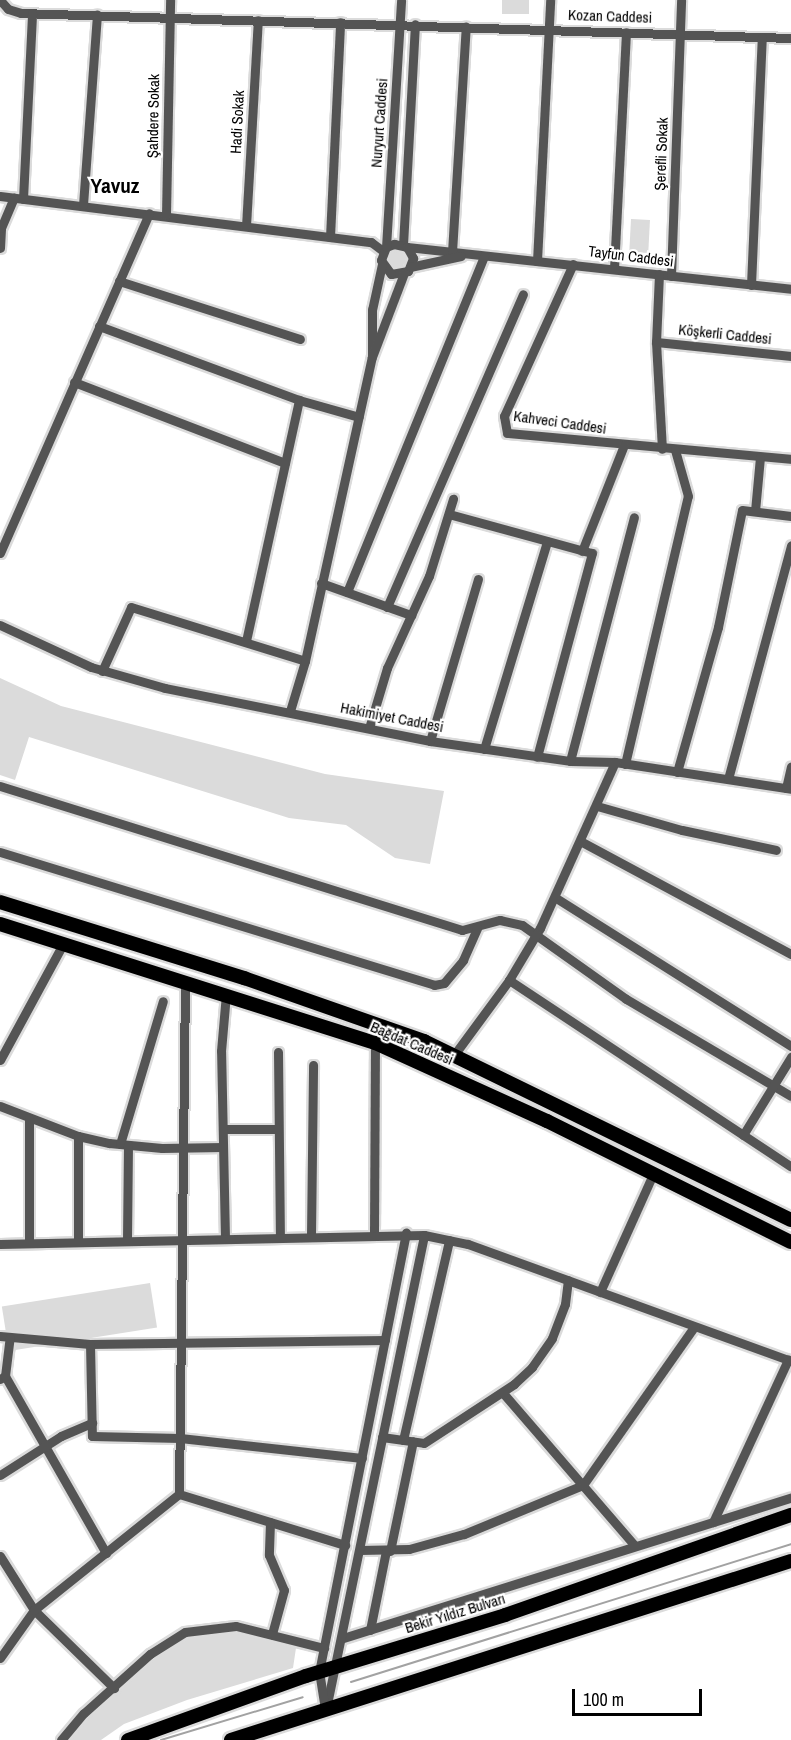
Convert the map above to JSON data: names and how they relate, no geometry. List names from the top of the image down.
{
  "streets": {
    "main road": ["Bağdat Caddesi", "Bekir Yıldız Bulvarı"],
    "street": [
      "Kozan Caddesi",
      "Şahdere Sokak",
      "Hadi Sokak",
      "Nuryurt Caddesi",
      "Şerefli Sokak",
      "Tayfun Caddesi",
      "Köşkerli Caddesi",
      "Kahveci Caddesi",
      "Hakimiyet Caddesi"
    ]
  },
  "crossings": [
    ["Kozan Caddesi", "Şahdere Sokak"],
    ["Kozan Caddesi", "Hadi Sokak"],
    ["Kozan Caddesi", "Nuryurt Caddesi"],
    ["Kozan Caddesi", "Şerefli Sokak"],
    ["Nuryurt Caddesi", "Tayfun Caddesi"],
    ["Şerefli Sokak", "Tayfun Caddesi"],
    ["Tayfun Caddesi", "Kahveci Caddesi"]
  ],
  "districts": ["Yavuz"],
  "scale_bar": "100 m"
}
